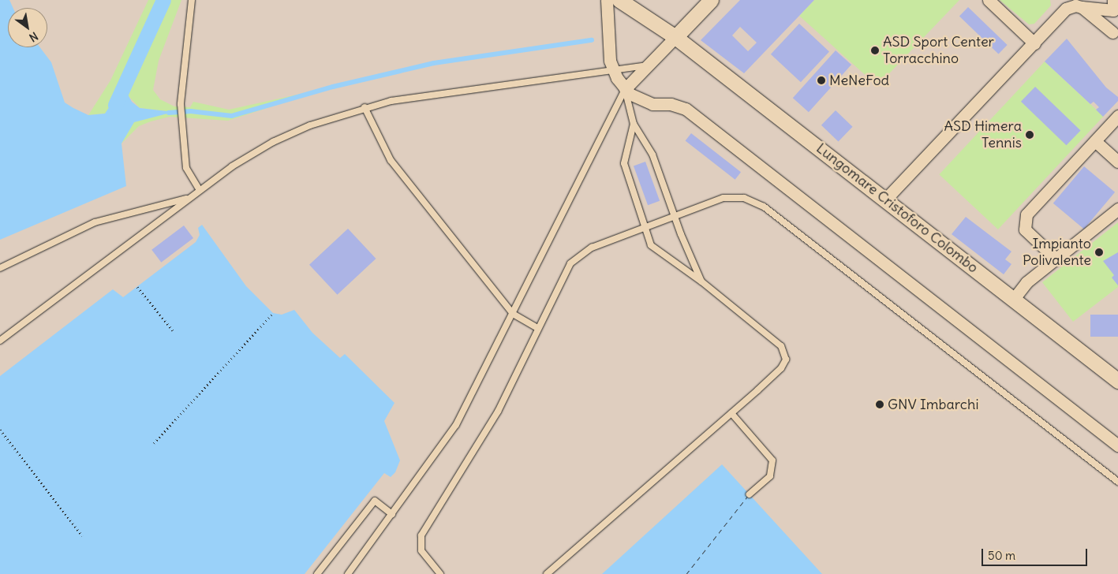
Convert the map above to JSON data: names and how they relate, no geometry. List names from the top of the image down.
{
  "streets": {
    "street": ["Lungomare Cristoforo Colombo"]
  },
  "places": [
    "ASD Sport Center Torracchino",
    "MeNeFod",
    "ASD Himera Tennis",
    "Impianto Polivalente",
    "GNV Imbarchi"
  ],
  "scale_bar": "50 m",
  "north": "bottom right"
}
